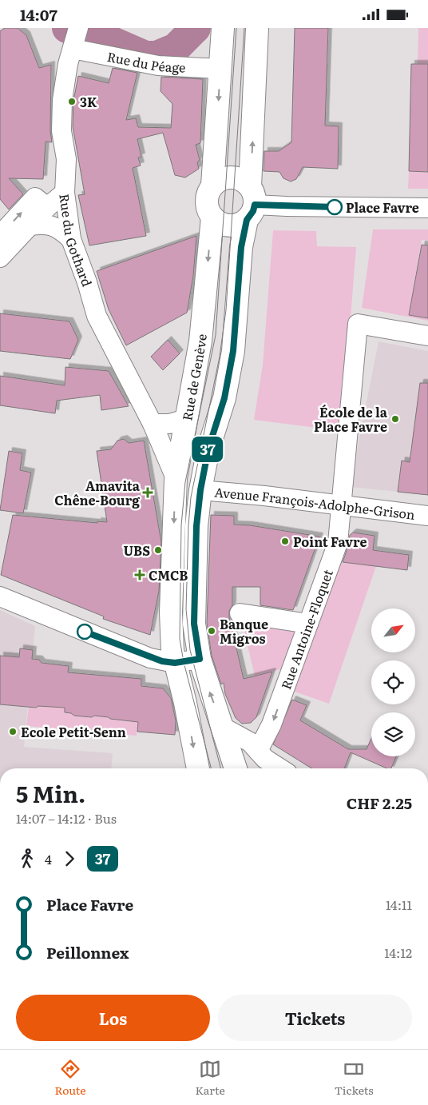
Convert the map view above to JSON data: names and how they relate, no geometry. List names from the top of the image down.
{
  "streets": {
    "main road": ["Rue de Genève"],
    "street": [
      "Rue du Péage",
      "Rue du Gothard",
      "Avenue François-Adolphe-Grison",
      "Rue Antoine-Floquet"
    ]
  },
  "crossings": [
    ["Rue du Péage", "Rue du Gothard"],
    ["Rue du Péage", "Rue de Genève"],
    ["Rue du Gothard", "Rue de Genève"],
    ["Avenue François-Adolphe-Grison", "Rue Antoine-Floquet"]
  ],
  "places": {
    "other": [
      "3K",
      "Place Favre",
      "École de la Place Favre",
      "Point Favre",
      "UBS",
      "Banque Migros",
      "Ecole Petit-Senn"
    ],
    "health": ["Amavita Chêne-Bourg", "CMCB"]
  },
  "lines": ["bus line 37"],
  "north": "top right",
  "page": {
    "status": "14:07",
    "on_map": "37",
    "heading": ["5 Min.", "14:07 – 14:12 · Bus", "CHF 2.25"],
    "legs": ["4", "37"],
    "list": [
      {
        "name": "Place Favre",
        "value": "14:11"
      },
      {
        "name": "Peillonnex",
        "value": "14:12"
      }
    ],
    "buttons": ["Los", "Tickets"],
    "tabs": ["Route", "Karte", "Tickets"]
  }
}
